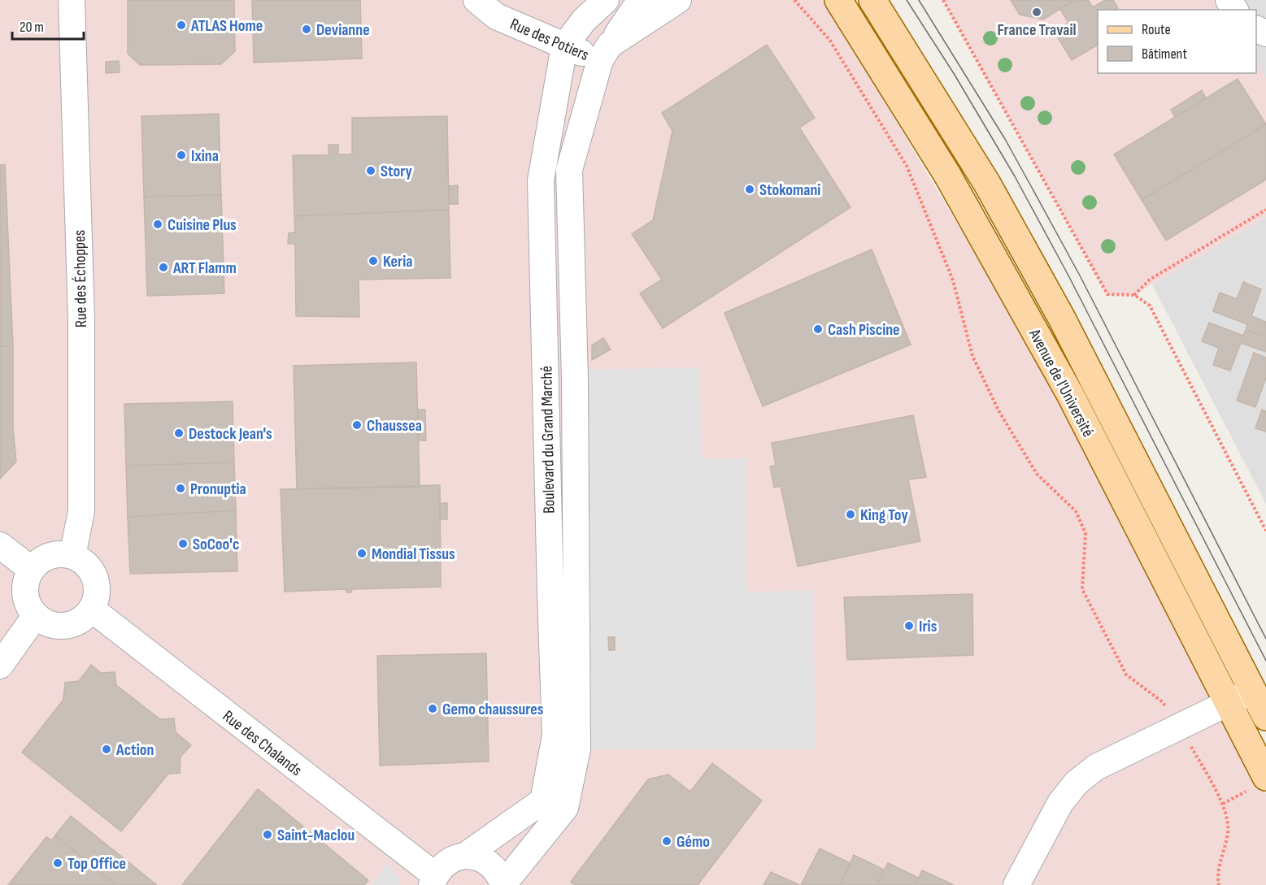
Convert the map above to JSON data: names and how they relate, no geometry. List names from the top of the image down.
{
  "streets": {
    "main road": ["Avenue de l'Université"],
    "street": [
      "Rue des Potiers",
      "Rue des Échoppes",
      "Boulevard du Grand Marché",
      "Rue des Chalands"
    ]
  },
  "crossings": [
    ["Rue des Potiers", "Boulevard du Grand Marché"],
    ["Rue des Échoppes", "Rue des Chalands"],
    ["Boulevard du Grand Marché", "Rue des Chalands"]
  ],
  "places": [
    "France Travail",
    "ATLAS Home",
    "Devianne",
    "Ixina",
    "Story",
    "Stokomani",
    "Cuisine Plus",
    "Keria",
    "ART Flamm",
    "Cash Piscine",
    "Chaussea",
    "Destock Jean's",
    "Pronuptia",
    "King Toy",
    "SoCoo'c",
    "Mondial Tissus",
    "Iris",
    "Gemo chaussures",
    "Action",
    "Saint-Maclou",
    "Gémo",
    "Top Office"
  ],
  "legend": ["Route", "Bâtiment"],
  "scale_bar": "20 m"
}
